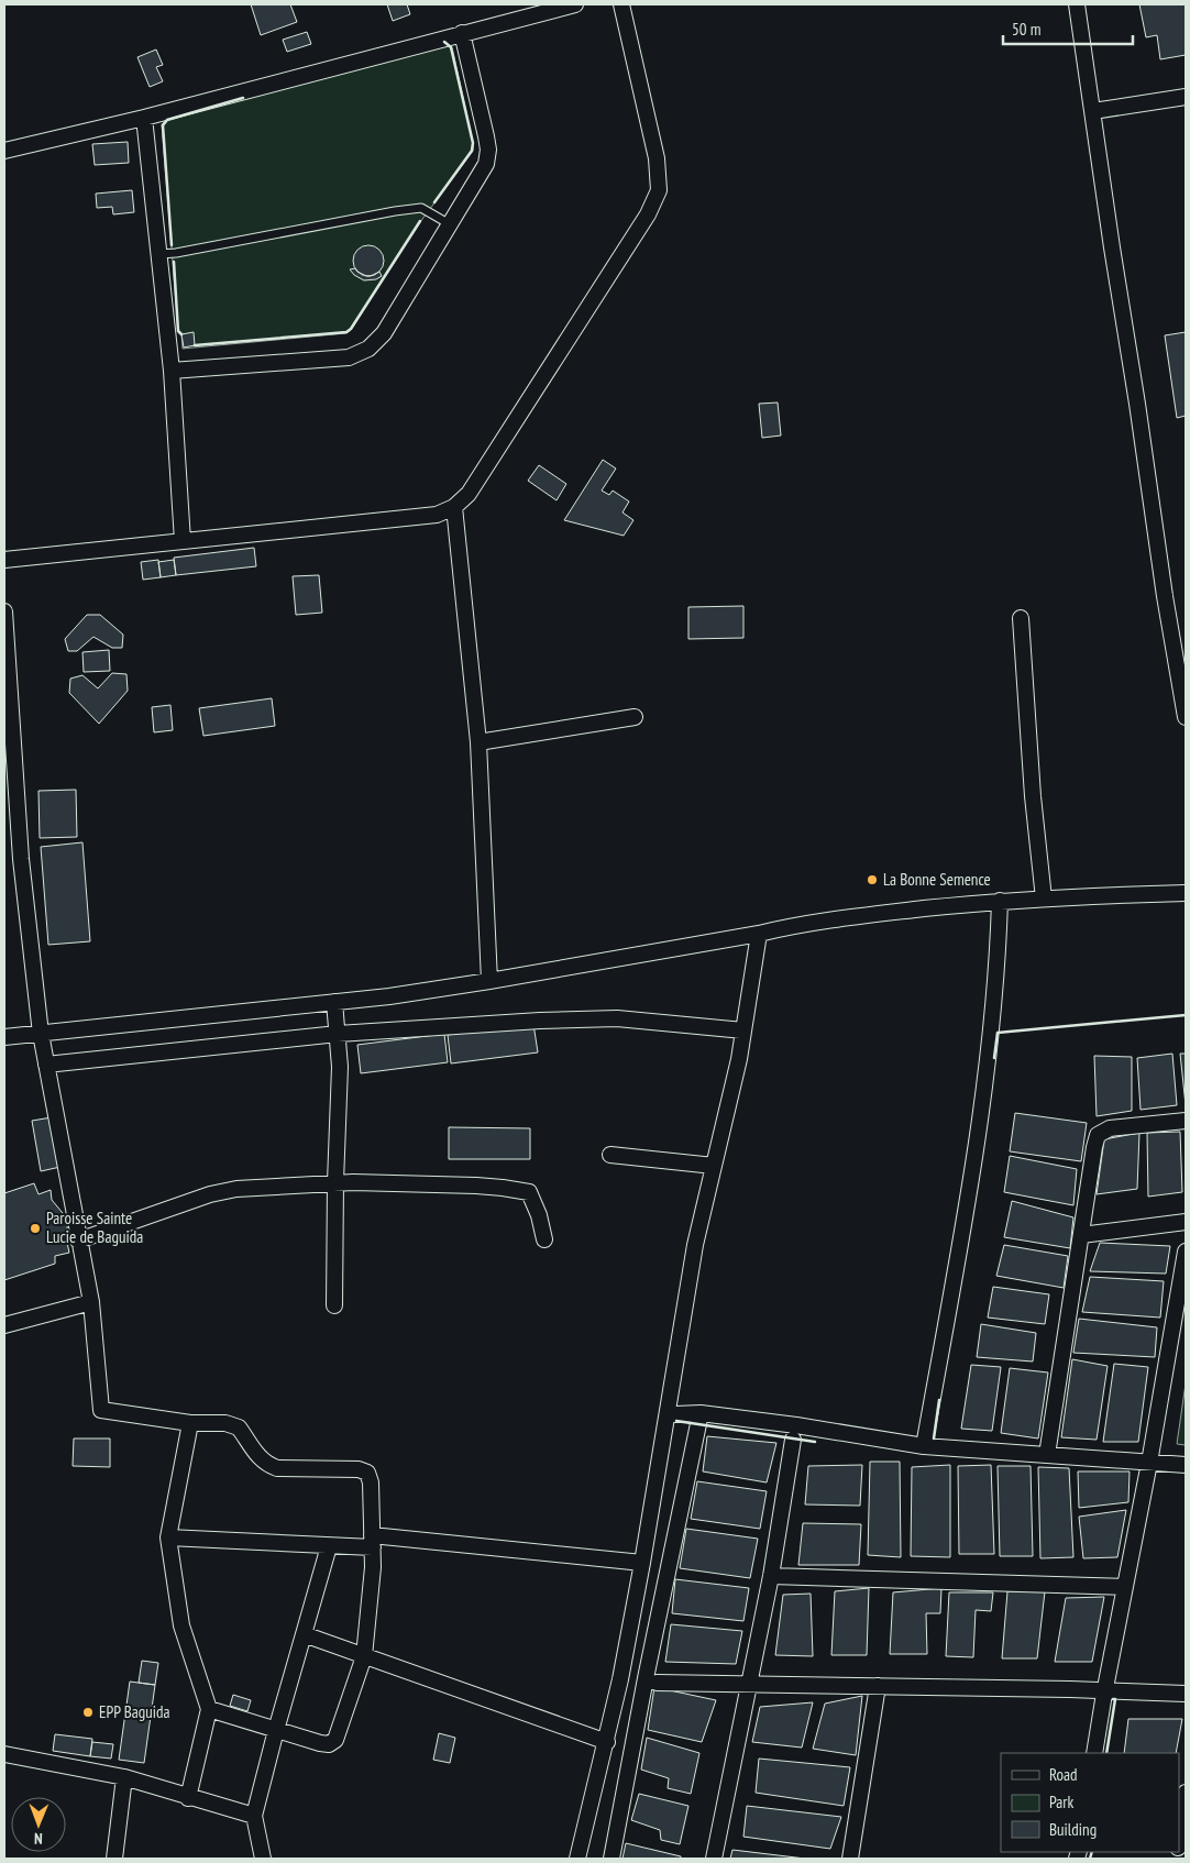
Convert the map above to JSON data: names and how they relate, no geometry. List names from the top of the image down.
{
  "places": ["La Bonne Semence", "Paroisse Sainte Lucie de Baguida", "EPP Baguida"],
  "legend": ["Road", "Park", "Building"],
  "scale_bar": "50 m",
  "north": "bottom"
}
